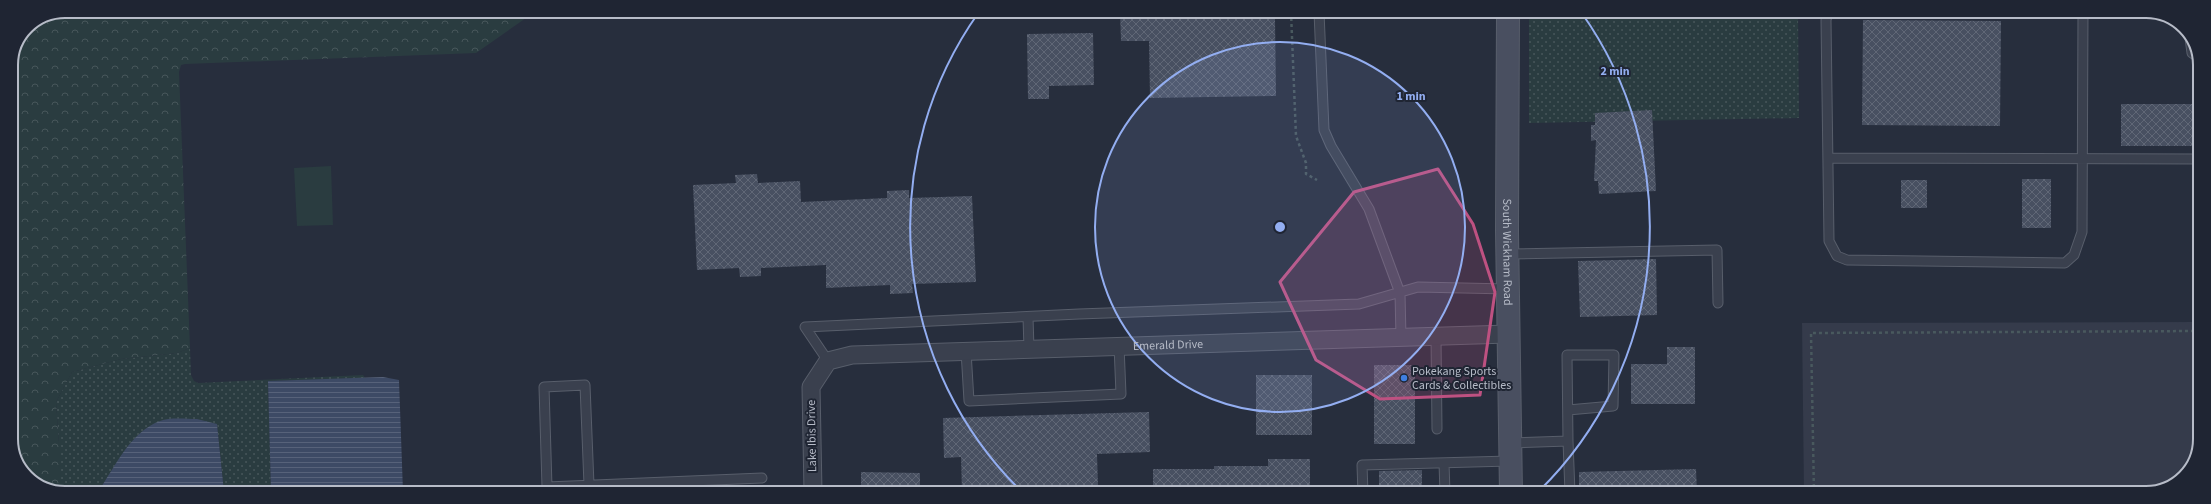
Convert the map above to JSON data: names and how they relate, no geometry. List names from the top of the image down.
{
  "streets": {
    "main road": ["South Wickham Road"],
    "street": ["Emerald Drive", "Lake Ibis Drive"]
  },
  "crossings": [
    ["South Wickham Road", "Emerald Drive"],
    ["Emerald Drive", "Lake Ibis Drive"]
  ],
  "places": ["Pokekang Sports Cards & Collectibles"],
  "rings": ["2 min", "1 min"]
}
